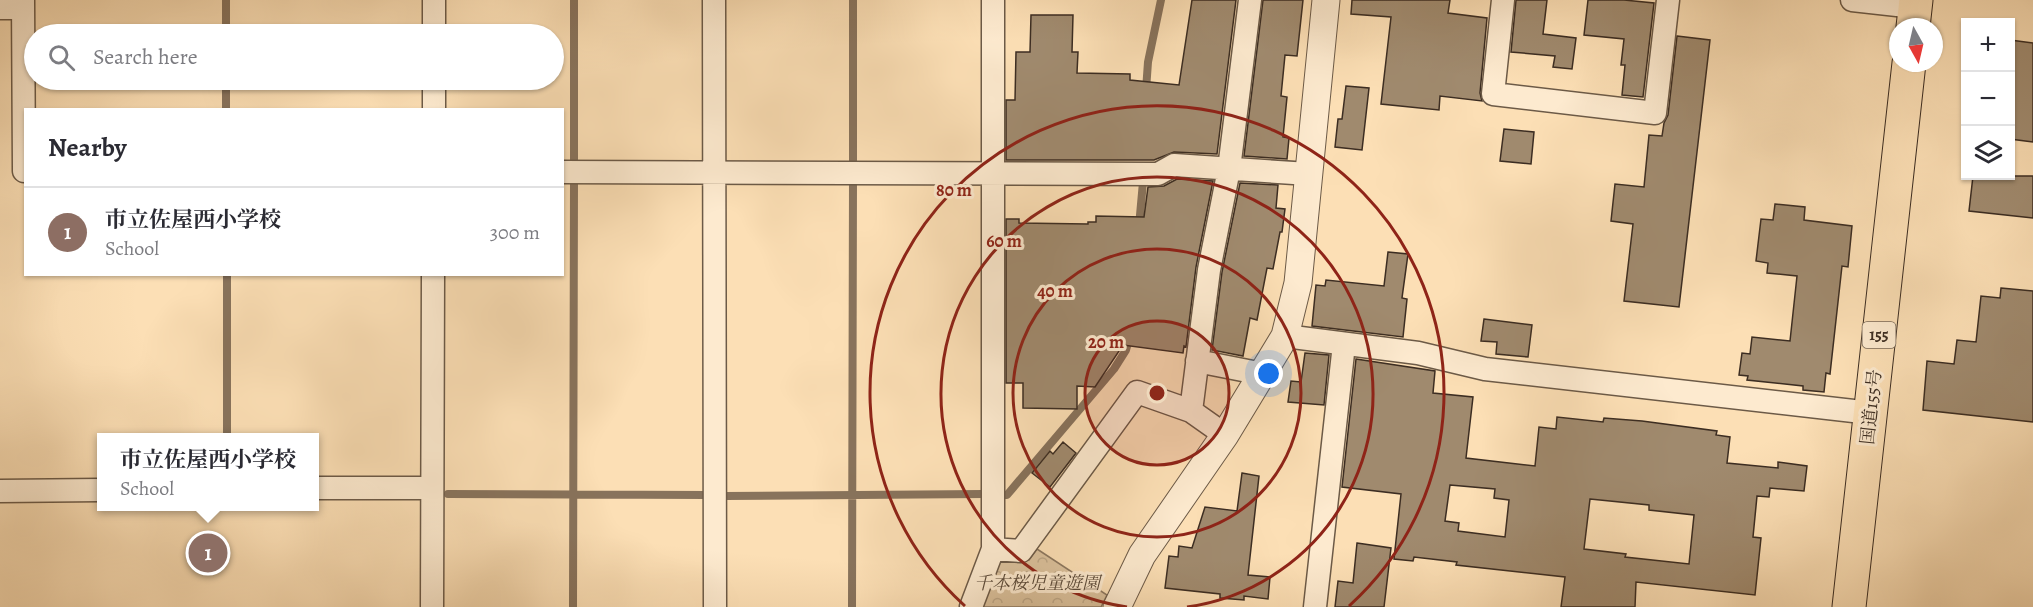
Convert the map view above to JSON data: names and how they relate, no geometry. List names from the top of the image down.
{
  "streets": {
    "highway": ["155", "国道155号"]
  },
  "parks": ["千本桜児童遊園"],
  "north": "bottom",
  "page": {
    "map_buttons": ["+", "−"],
    "search": "Search here",
    "heading": "Nearby",
    "list": [
      {
        "mark": "1",
        "name": "市立佐屋西小学校",
        "note": "School",
        "value": "300 m"
      }
    ],
    "popup": ["市立佐屋西小学校", "School"],
    "pins": "1"
  },
  "rings": [
    "80 m",
    "60 m",
    "40 m",
    "20 m"
  ]
}
